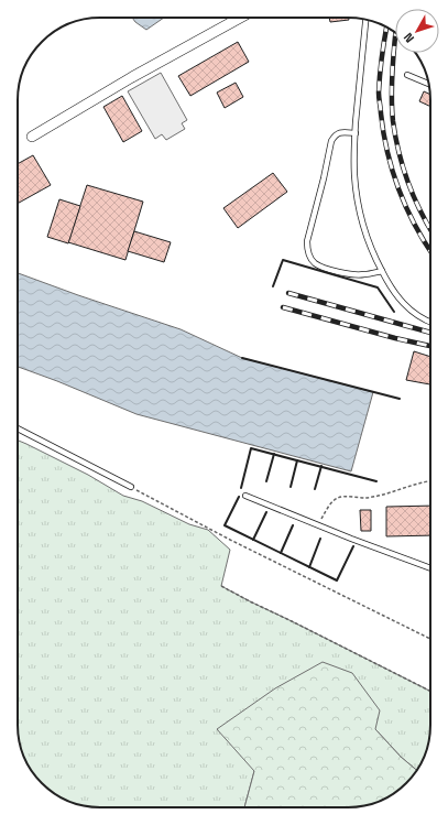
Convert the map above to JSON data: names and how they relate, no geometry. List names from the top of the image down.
{
  "north": "bottom left"
}
